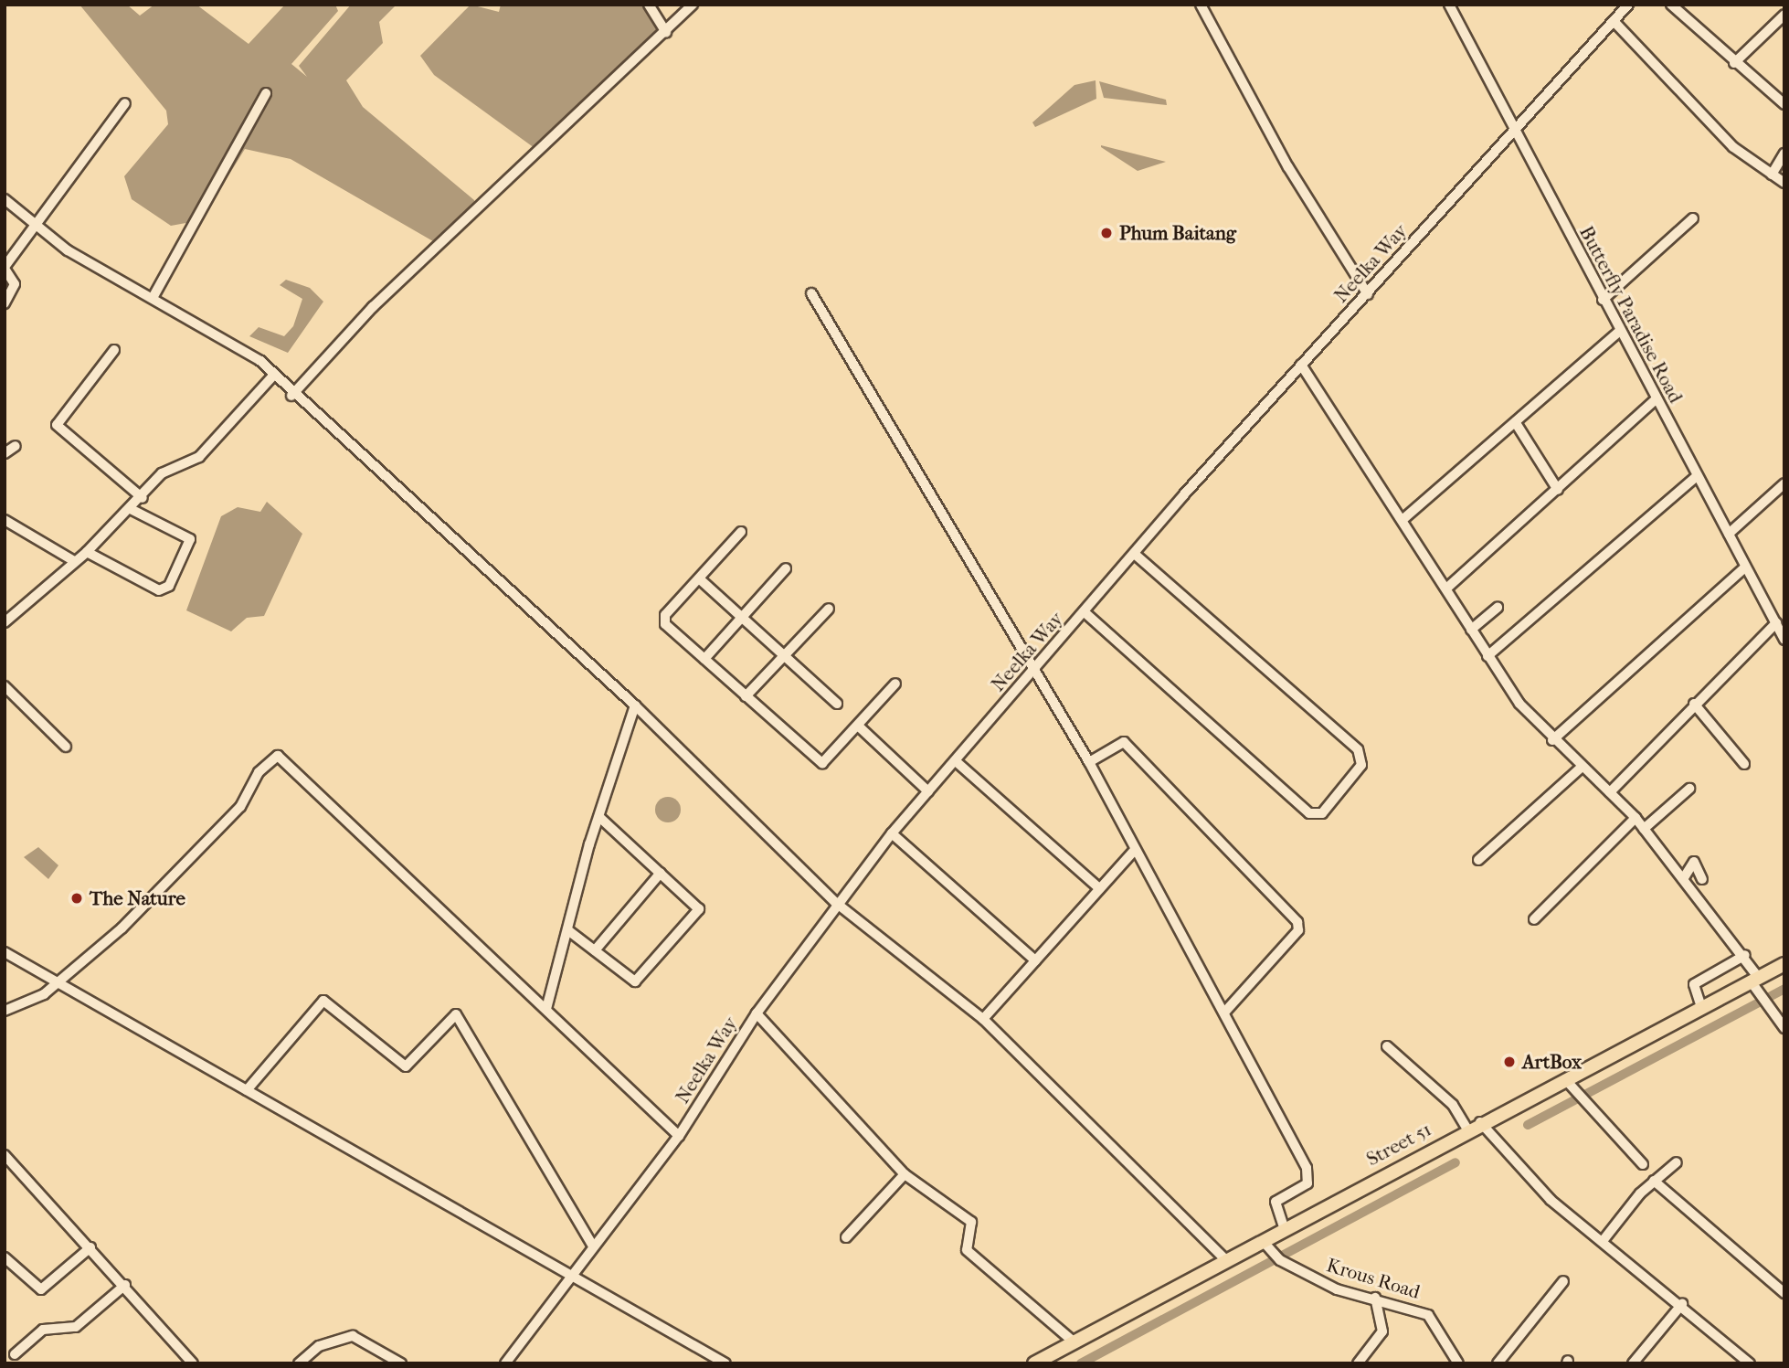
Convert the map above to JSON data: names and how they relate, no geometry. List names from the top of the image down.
{
  "streets": {
    "main road": ["Street 51"],
    "street": ["Neelka Way", "Butterfly Paradise Road", "Krous Road"]
  },
  "crossings": [
    ["Neelka Way", "Butterfly Paradise Road"],
    ["Street 51", "Krous Road"]
  ],
  "places": ["Phum Baitang", "The Nature", "ArtBox"]
}
